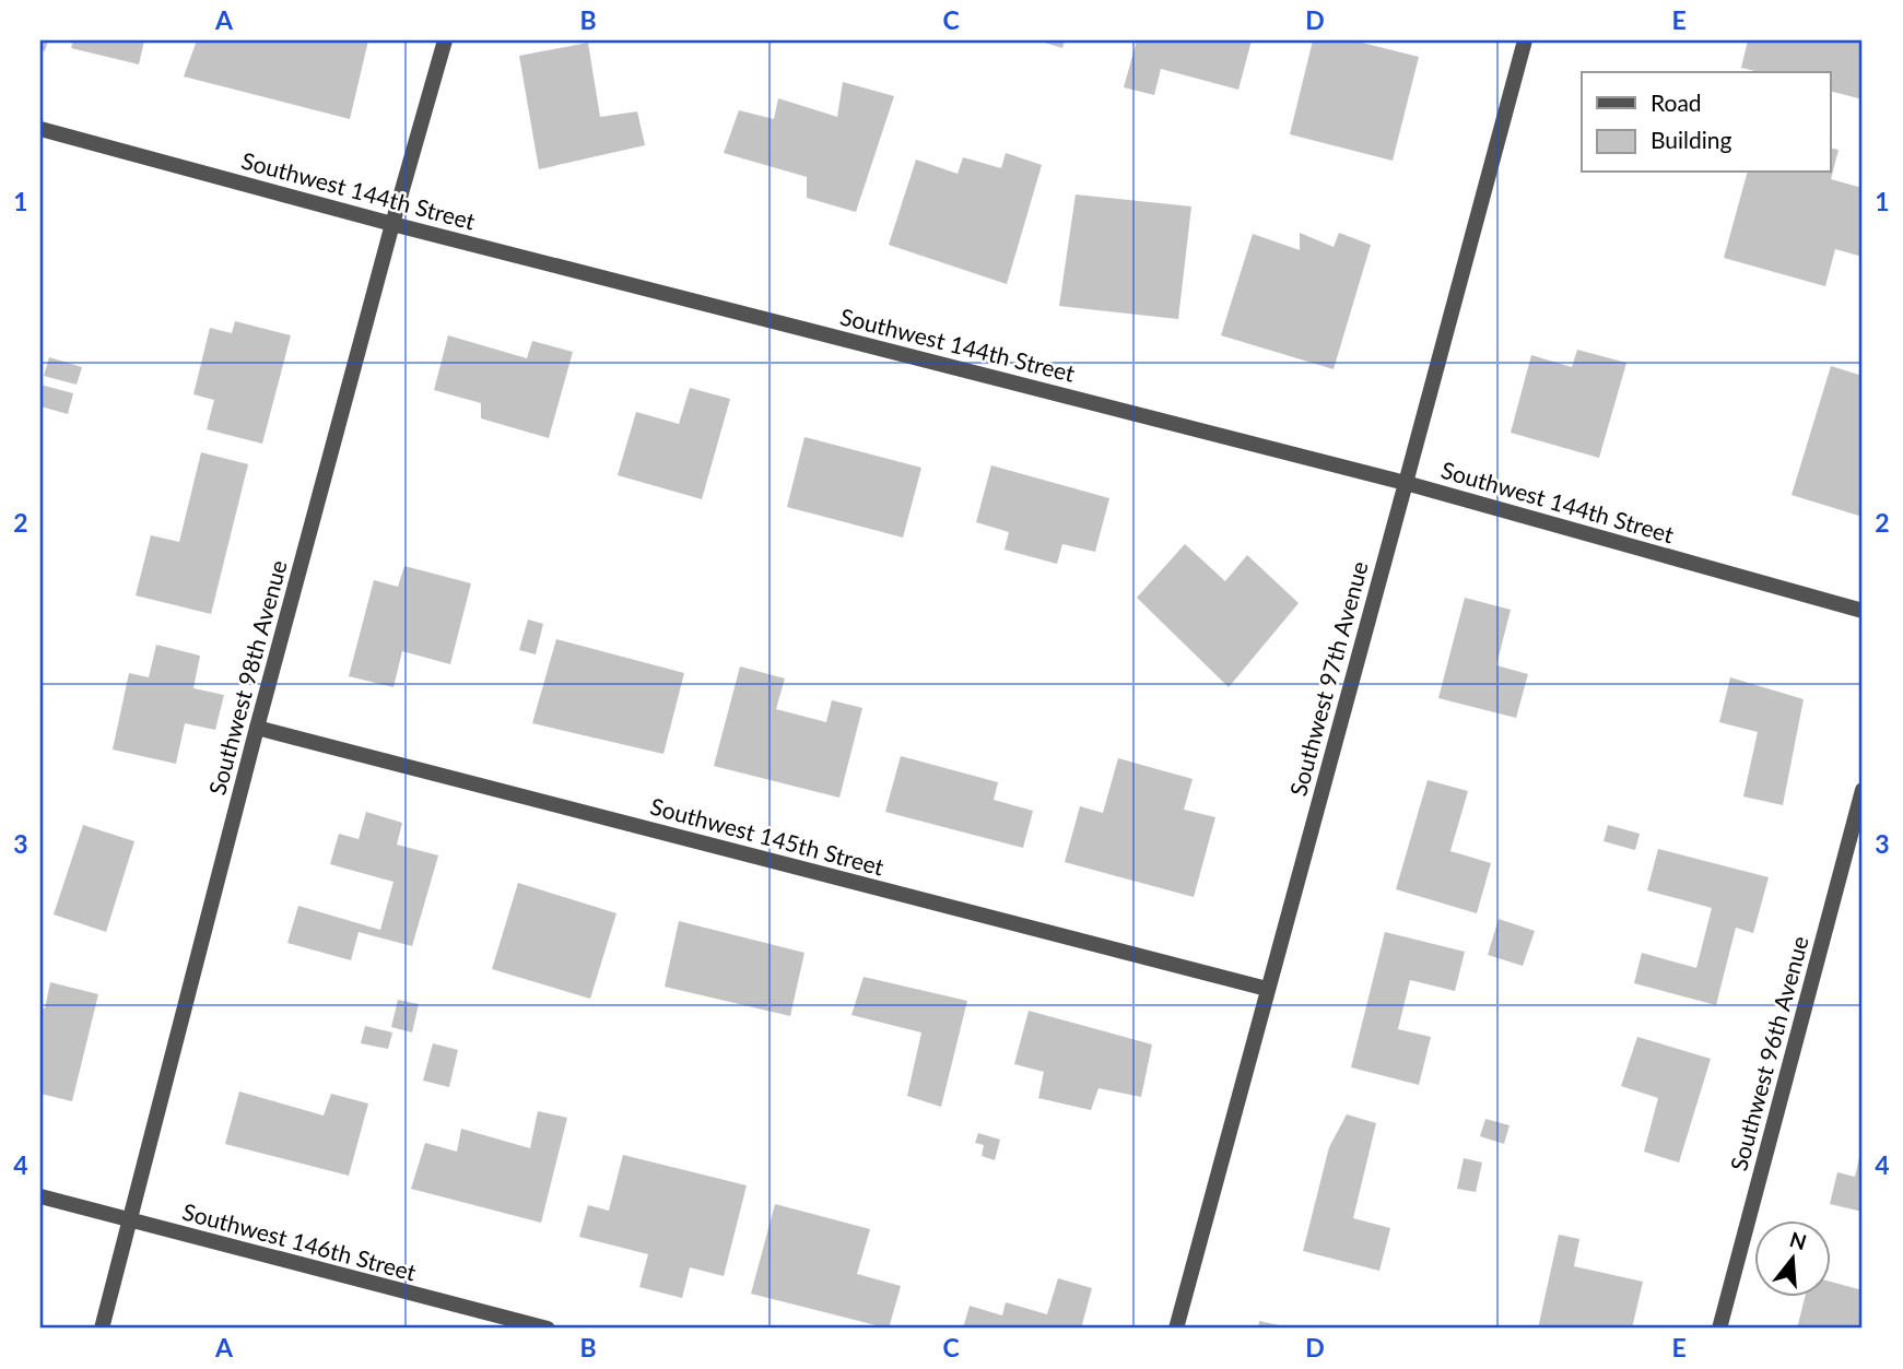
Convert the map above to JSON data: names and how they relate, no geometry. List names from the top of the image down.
{
  "streets": {
    "street": [
      "Southwest 144th Street",
      "Southwest 98th Avenue",
      "Southwest 97th Avenue",
      "Southwest 145th Street",
      "Southwest 96th Avenue",
      "Southwest 146th Street"
    ]
  },
  "crossings": [
    ["Southwest 144th Street", "Southwest 98th Avenue"],
    ["Southwest 144th Street", "Southwest 97th Avenue"],
    ["Southwest 98th Avenue", "Southwest 145th Street"],
    ["Southwest 98th Avenue", "Southwest 146th Street"],
    ["Southwest 97th Avenue", "Southwest 145th Street"]
  ],
  "legend": ["Road", "Building"],
  "north": "top",
  "grid": {
    "columns": [
      "A",
      "B",
      "C",
      "D",
      "E"
    ],
    "rows": [
      "1",
      "2",
      "3",
      "4"
    ]
  }
}
